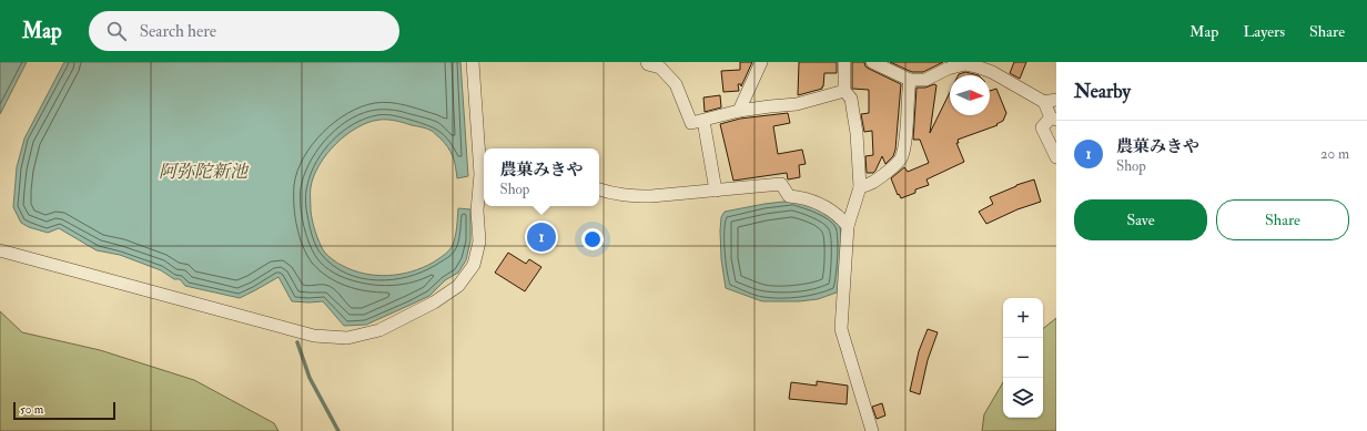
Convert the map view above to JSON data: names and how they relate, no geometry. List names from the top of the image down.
{
  "water": ["阿弥陀新池"],
  "scale_bar": "50 m",
  "north": "right",
  "page": {
    "header": "Map",
    "search": "Search here",
    "nav": ["Map", "Layers", "Share"],
    "heading": "Nearby",
    "list": [
      {
        "mark": "1",
        "name": "農菓みきや",
        "note": "Shop",
        "value": "20 m"
      }
    ],
    "popup": ["農菓みきや", "Shop"],
    "buttons": ["Save", "Share"],
    "pins": "1",
    "map_buttons": ["+", "−"],
    "scale": "50 m"
  }
}
